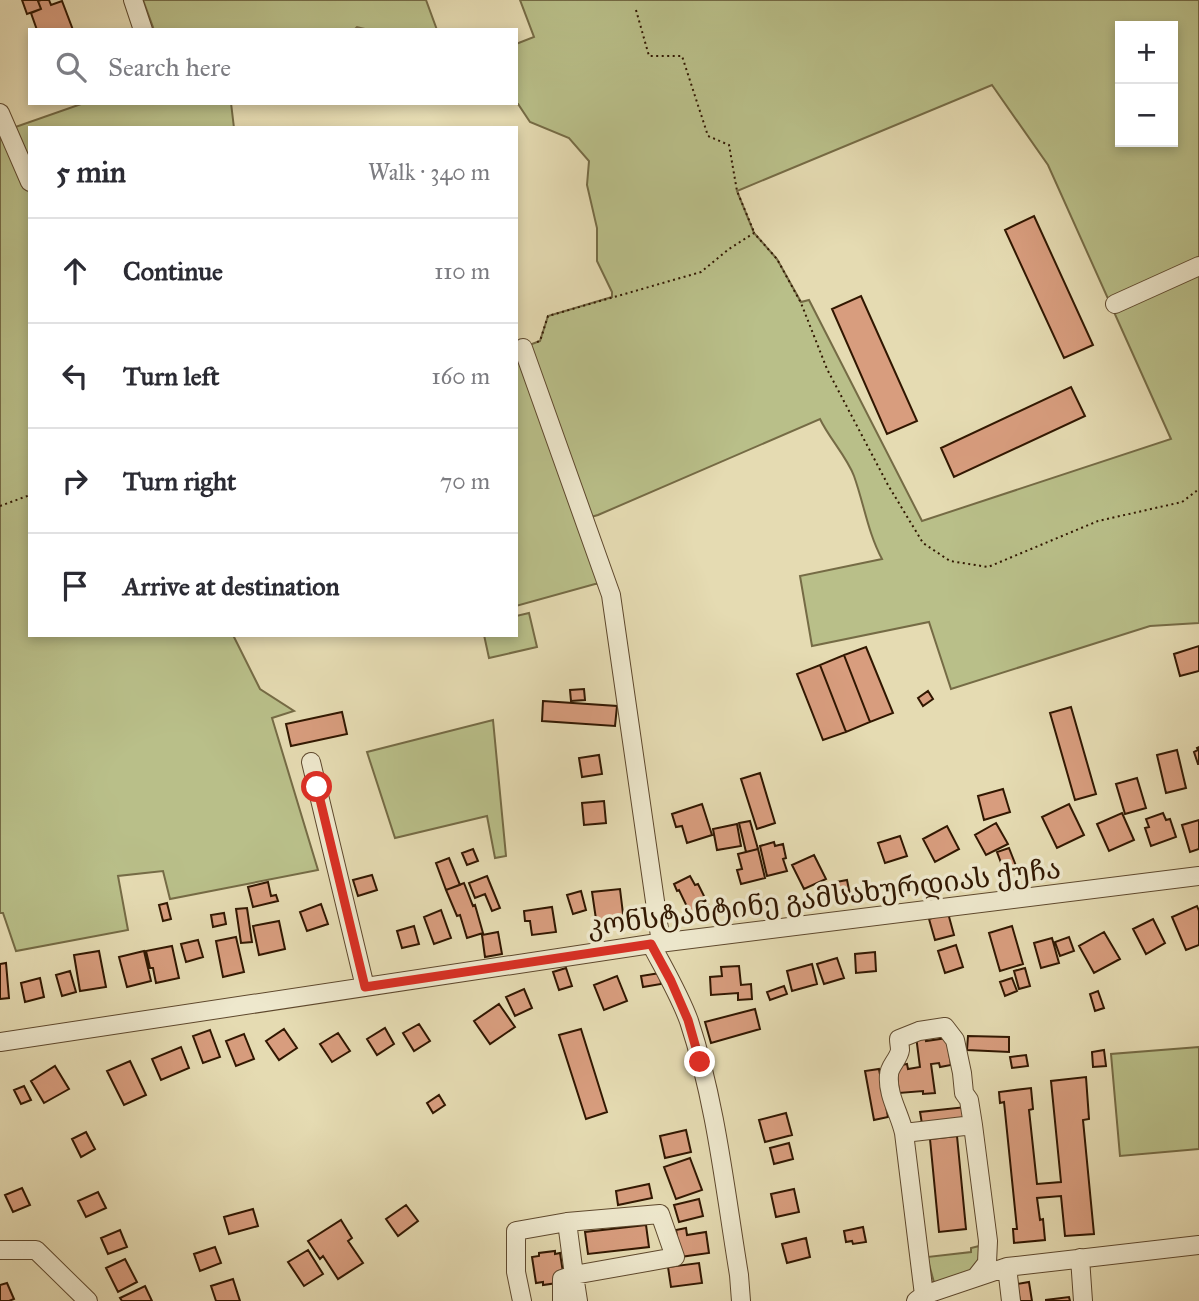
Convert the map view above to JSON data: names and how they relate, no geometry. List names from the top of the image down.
{
  "streets": {
    "street": ["კონსტანტინე გამსახურდიას ქუჩა"]
  },
  "page": {
    "map_buttons": ["+", "−"],
    "search": "Search here",
    "heading": ["5 min", "Walk · 340 m"],
    "list": [
      ["Continue", "110 m"],
      ["Turn left", "160 m"],
      ["Turn right", "70 m"],
      "Arrive at destination"
    ]
  }
}
